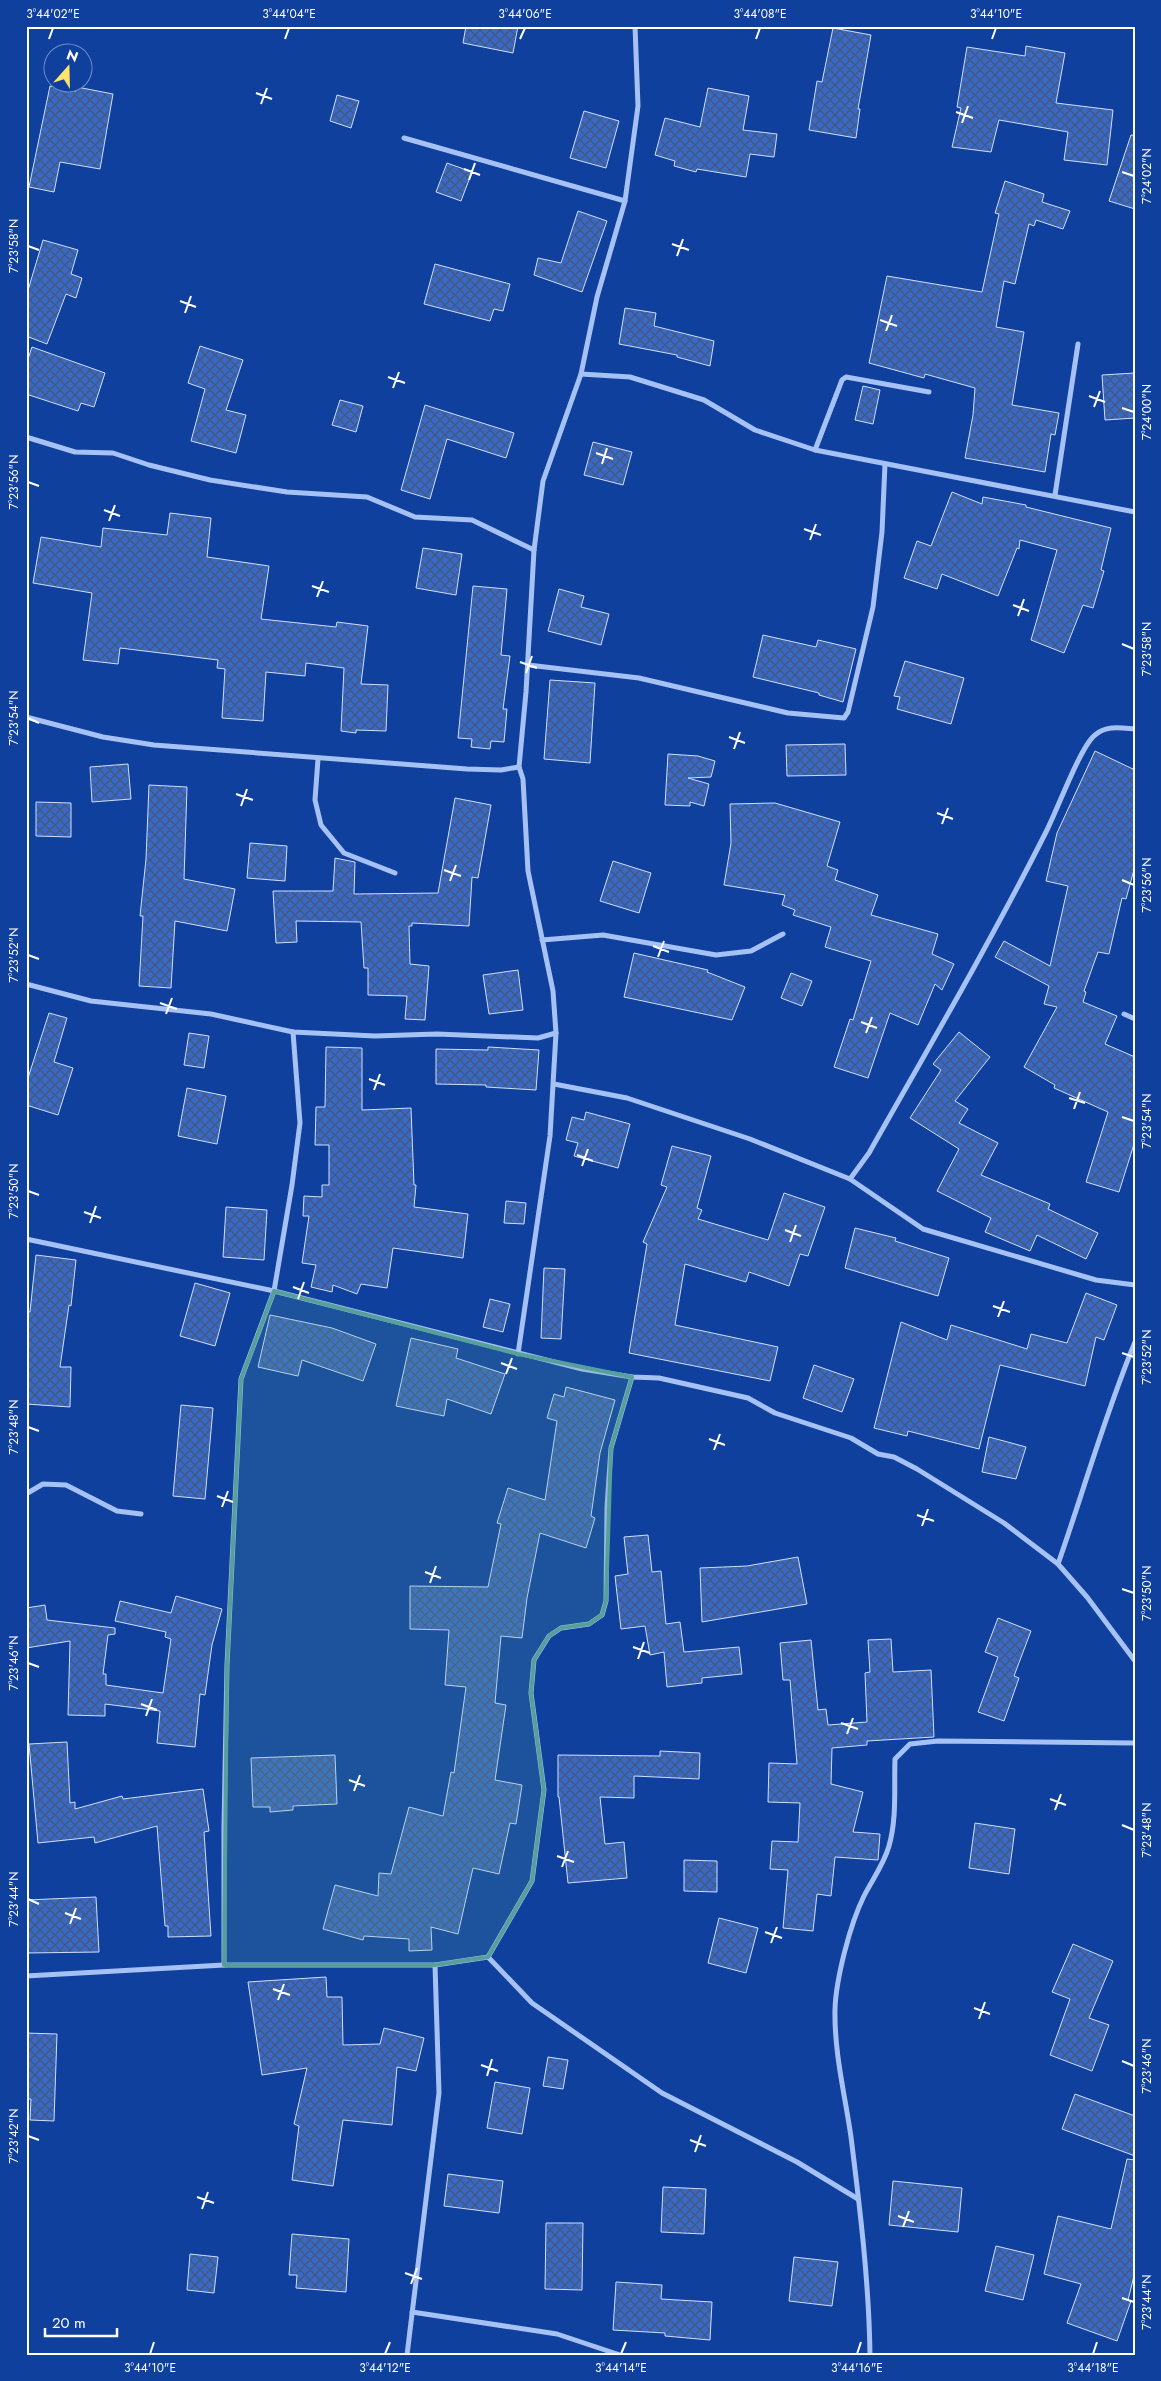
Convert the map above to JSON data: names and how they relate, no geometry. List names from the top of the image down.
{
  "scale_bar": "20 m",
  "north": "top",
  "coordinates": [
    "3°44'02\"E",
    "3°44'04\"E",
    "3°44'06\"E",
    "3°44'08\"E",
    "3°44'10\"E",
    "7°24'02\"N",
    "7°23'58\"N",
    "7°24'00\"N",
    "7°23'56\"N",
    "7°23'54\"N",
    "7°23'52\"N",
    "7°23'50\"N",
    "7°23'48\"N",
    "7°23'46\"N",
    "7°23'44\"N",
    "7°23'42\"N",
    "3°44'12\"E",
    "3°44'14\"E",
    "3°44'16\"E",
    "3°44'18\"E"
  ]
}
